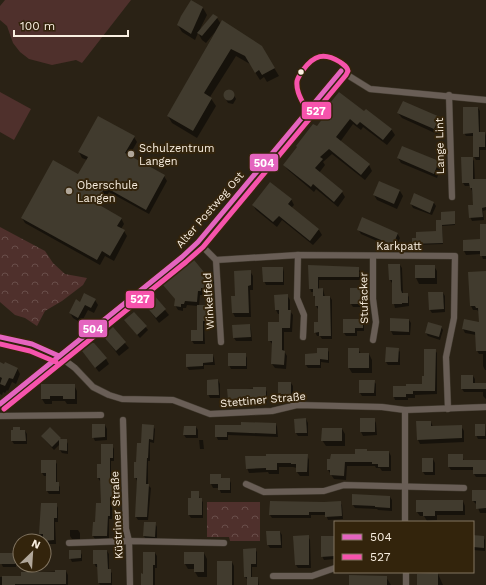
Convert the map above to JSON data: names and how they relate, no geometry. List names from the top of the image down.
{
  "streets": {
    "street": [
      "Lange Lint",
      "Alter Postweg Ost",
      "Karkpatt",
      "Stufacker",
      "Winkelfeld",
      "Stettiner Straße",
      "Küstriner Straße"
    ]
  },
  "crossings": [
    ["Lange Lint", "Alter Postweg Ost"],
    ["Alter Postweg Ost", "Stettiner Straße"],
    ["Karkpatt", "Stufacker"],
    ["Karkpatt", "Winkelfeld"],
    ["Karkpatt", "Stettiner Straße"]
  ],
  "places": ["Schulzentrum Langen", "Oberschule Langen"],
  "lines": ["transit line 527", "transit line 504"],
  "legend": ["504", "527"],
  "scale_bar": "100 m",
  "north": "top right"
}
